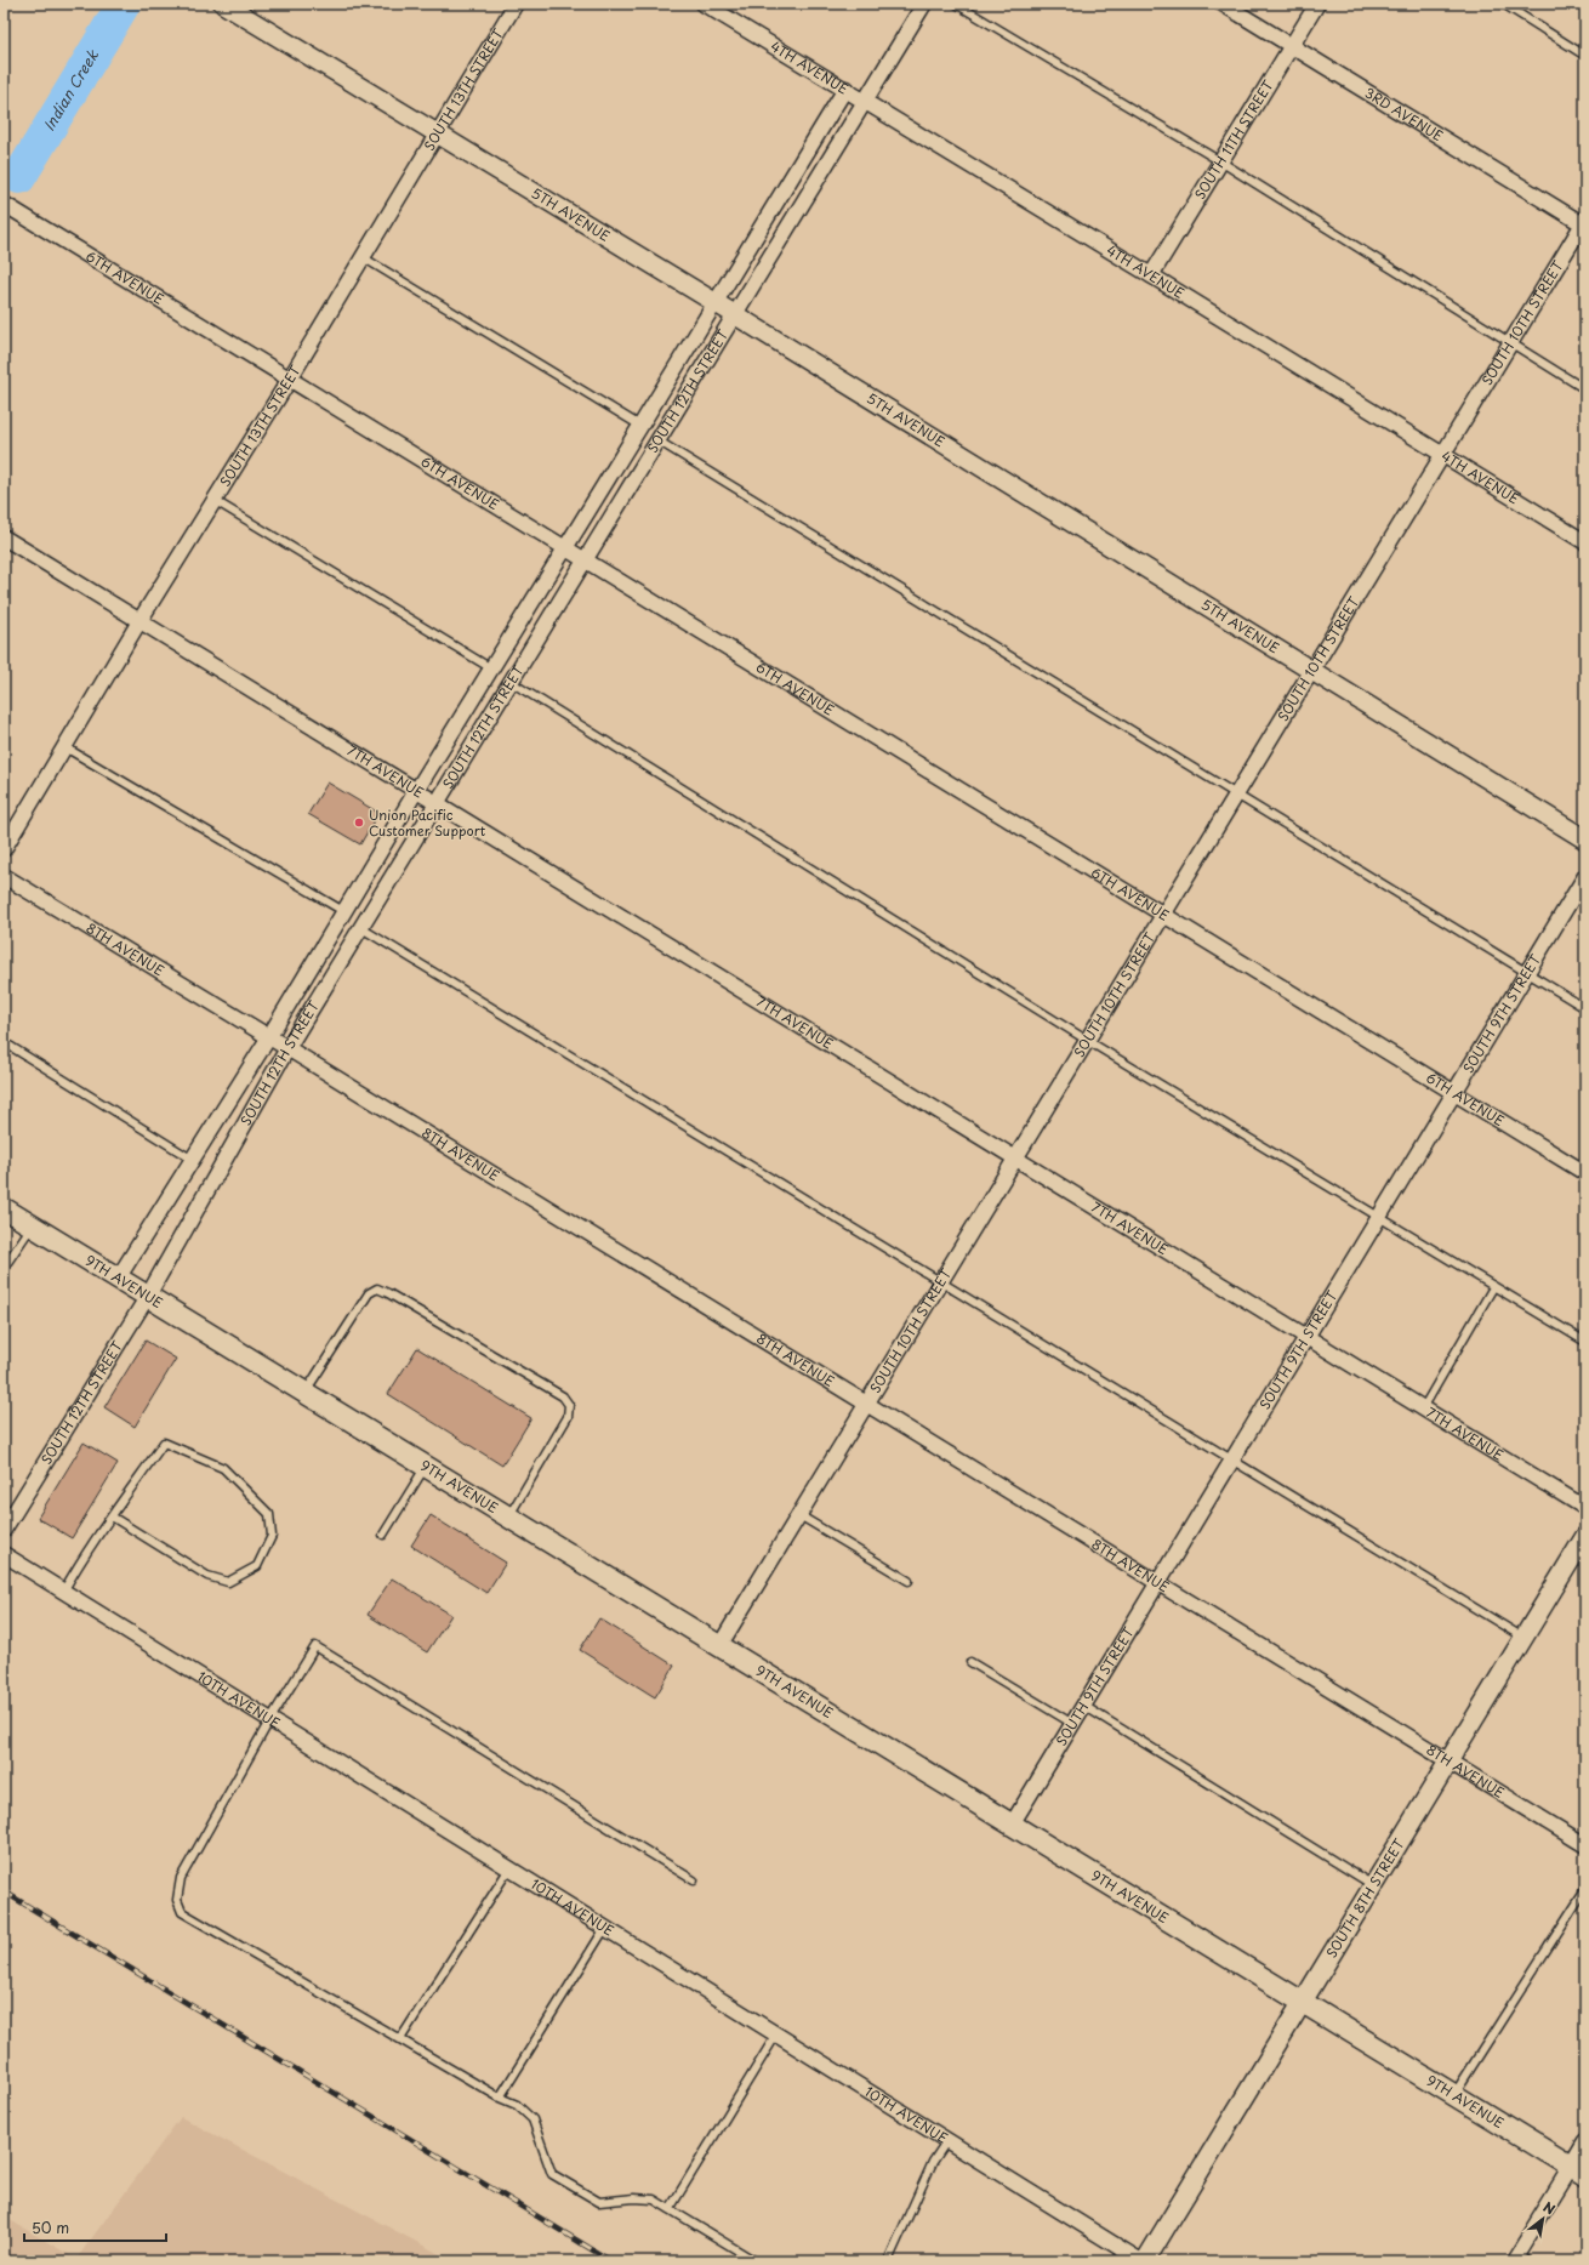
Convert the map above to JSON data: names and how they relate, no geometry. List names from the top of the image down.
{
  "streets": {
    "main road": ["9TH AVENUE"],
    "street": [
      "4TH AVENUE",
      "SOUTH 13TH STREET",
      "3RD AVENUE",
      "SOUTH 11TH STREET",
      "5TH AVENUE",
      "6TH AVENUE",
      "SOUTH 10TH STREET",
      "SOUTH 12TH STREET",
      "7TH AVENUE",
      "8TH AVENUE",
      "SOUTH 9TH STREET",
      "10TH AVENUE",
      "SOUTH 8TH STREET"
    ]
  },
  "crossings": [
    ["4TH AVENUE", "SOUTH 11TH STREET"],
    ["4TH AVENUE", "SOUTH 10TH STREET"],
    ["4TH AVENUE", "SOUTH 12TH STREET"],
    ["SOUTH 13TH STREET", "5TH AVENUE"],
    ["SOUTH 13TH STREET", "6TH AVENUE"],
    ["SOUTH 13TH STREET", "7TH AVENUE"],
    ["3RD AVENUE", "SOUTH 11TH STREET"],
    ["3RD AVENUE", "SOUTH 10TH STREET"],
    ["5TH AVENUE", "SOUTH 10TH STREET"],
    ["5TH AVENUE", "SOUTH 12TH STREET"],
    ["6TH AVENUE", "SOUTH 10TH STREET"],
    ["6TH AVENUE", "SOUTH 12TH STREET"],
    ["6TH AVENUE", "SOUTH 9TH STREET"],
    ["SOUTH 10TH STREET", "7TH AVENUE"],
    ["SOUTH 10TH STREET", "8TH AVENUE"],
    ["SOUTH 10TH STREET", "9TH AVENUE"],
    ["SOUTH 12TH STREET", "7TH AVENUE"],
    ["SOUTH 12TH STREET", "8TH AVENUE"],
    ["SOUTH 12TH STREET", "9TH AVENUE"],
    ["7TH AVENUE", "SOUTH 9TH STREET"],
    ["8TH AVENUE", "SOUTH 9TH STREET"],
    ["8TH AVENUE", "SOUTH 8TH STREET"],
    ["SOUTH 9TH STREET", "9TH AVENUE"],
    ["9TH AVENUE", "SOUTH 8TH STREET"]
  ],
  "water": ["Indian Creek"],
  "places": ["Union Pacific Customer Support"],
  "scale_bar": "50 m",
  "north": "top right"
}
